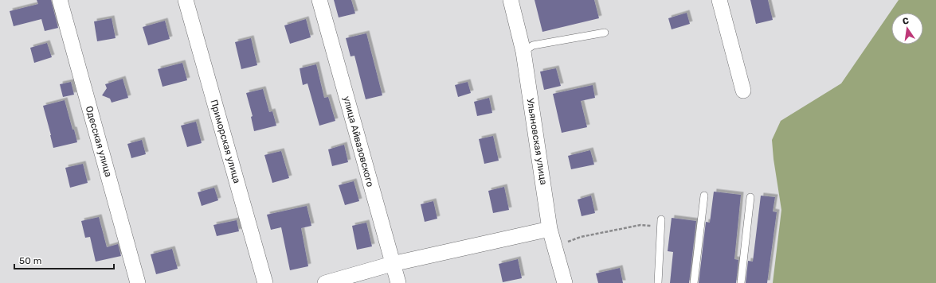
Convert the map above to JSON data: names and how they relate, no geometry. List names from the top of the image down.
{
  "streets": {
    "street": [
      "Одесская улица",
      "Приморская улица",
      "улица Айвазовского",
      "Ульяновская улица"
    ]
  },
  "scale_bar": "50 m",
  "north": "top"
}
